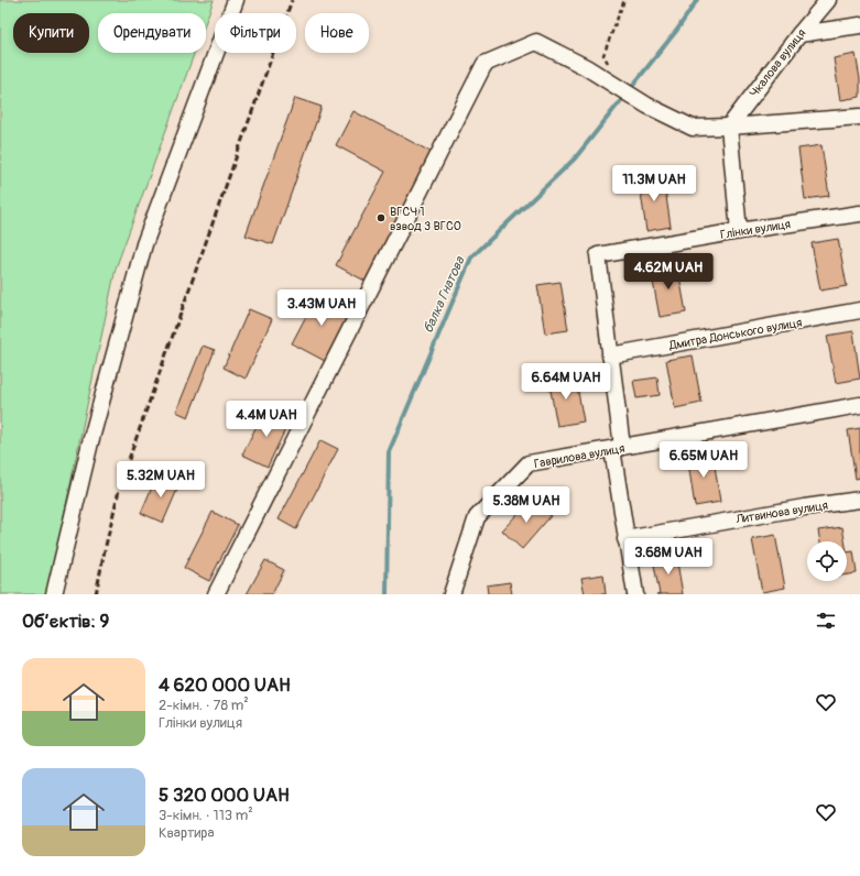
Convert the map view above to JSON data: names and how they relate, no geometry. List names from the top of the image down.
{
  "streets": {
    "street": [
      "Чкалова вулиця",
      "Глінки вулиця",
      "Дмитра Донського вулиця",
      "Гаврилова вулиця",
      "Литвинова вулиця"
    ]
  },
  "crossings": [
    ["Глінки вулиця", "Дмитра Донського вулиця"]
  ],
  "water": ["балка Гнатова"],
  "places": ["ВГСЧ 1 взвод 3 ВГСО"],
  "page": {
    "chip": [
      "Купити",
      "Орендувати",
      "Фільтри",
      "Нове"
    ],
    "price": [
      "11.3M UAH",
      "4.62M UAH",
      "3.43M UAH",
      "6.64M UAH",
      "4.4M UAH",
      "6.65M UAH",
      "5.32M UAH",
      "5.38M UAH",
      "3.68M UAH"
    ],
    "heading": "Об’єктів: 9",
    "list": [
      {
        "name": "4 620 000 UAH",
        "note": "2-кімн. · 78 m² · Глінки вулиця"
      },
      {
        "name": "5 320 000 UAH",
        "note": "3-кімн. · 113 m² · Квартира"
      }
    ]
  }
}
